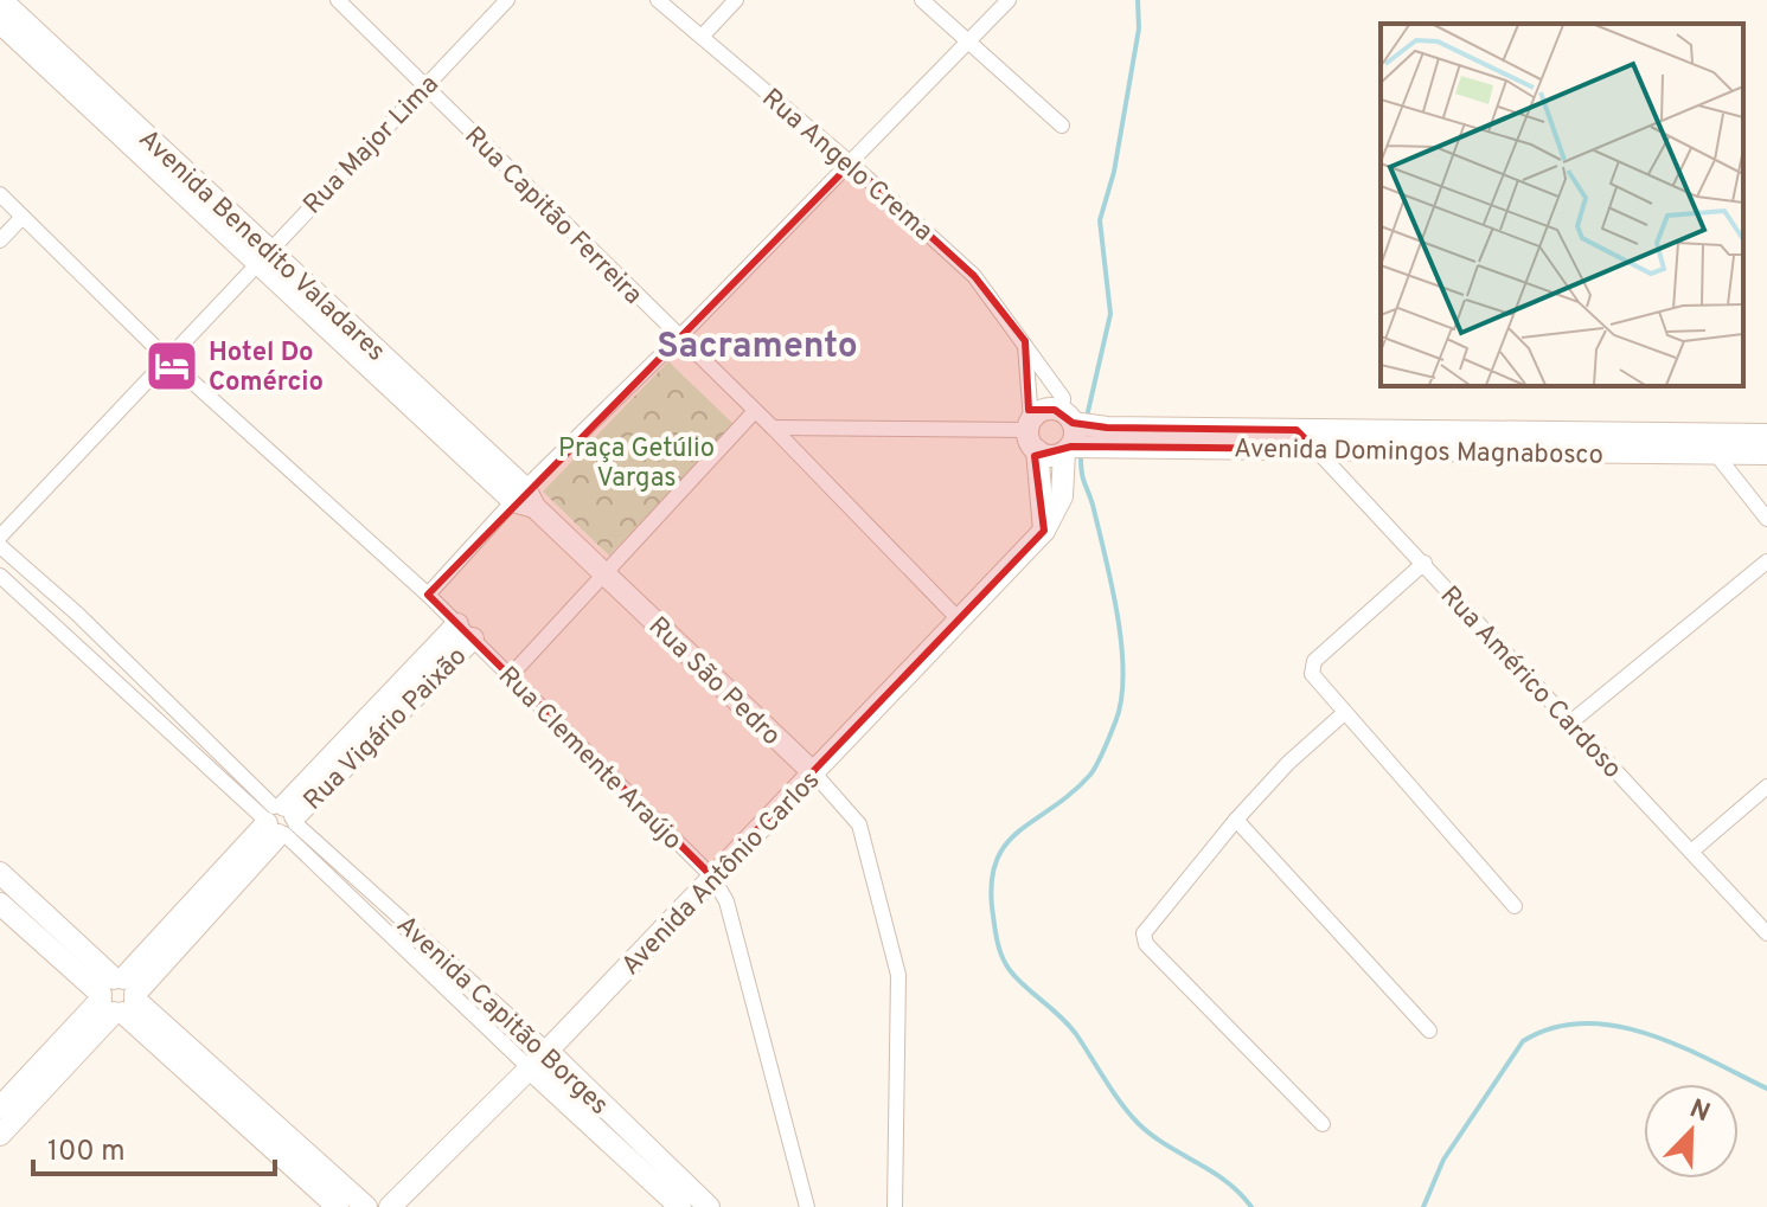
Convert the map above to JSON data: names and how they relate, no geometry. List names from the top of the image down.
{
  "streets": {
    "main road": [
      "Avenida Benedito Valadares",
      "Avenida Domingos Magnabosco",
      "Rua São Pedro",
      "Rua Vigário Paixão",
      "Avenida Antônio Carlos",
      "Avenida Capitão Borges"
    ],
    "street": [
      "Rua Major Lima",
      "Rua Angelo Crema",
      "Rua Capitão Ferreira",
      "Rua Américo Cardoso",
      "Rua Clemente Araújo"
    ]
  },
  "crossings": [
    ["Rua Major Lima", "Rua Capitão Ferreira"],
    ["Rua Major Lima", "Avenida Benedito Valadares"],
    ["Rua Major Lima", "Rua Clemente Araújo"],
    ["Rua Angelo Crema", "Avenida Antônio Carlos"],
    ["Rua Capitão Ferreira", "Avenida Antônio Carlos"],
    ["Avenida Benedito Valadares", "Rua São Pedro"],
    ["Avenida Domingos Magnabosco", "Rua Américo Cardoso"],
    ["Avenida Domingos Magnabosco", "Avenida Antônio Carlos"],
    ["Rua São Pedro", "Avenida Antônio Carlos"],
    ["Rua Vigário Paixão", "Rua Clemente Araújo"],
    ["Rua Vigário Paixão", "Avenida Capitão Borges"],
    ["Rua Clemente Araújo", "Avenida Antônio Carlos"],
    ["Avenida Antônio Carlos", "Avenida Capitão Borges"]
  ],
  "districts": ["Sacramento"],
  "parks": ["Praça Getúlio Vargas"],
  "places": {
    "hotel": ["Hotel Do Comércio"]
  },
  "scale_bar": "100 m",
  "north": "top right"
}
